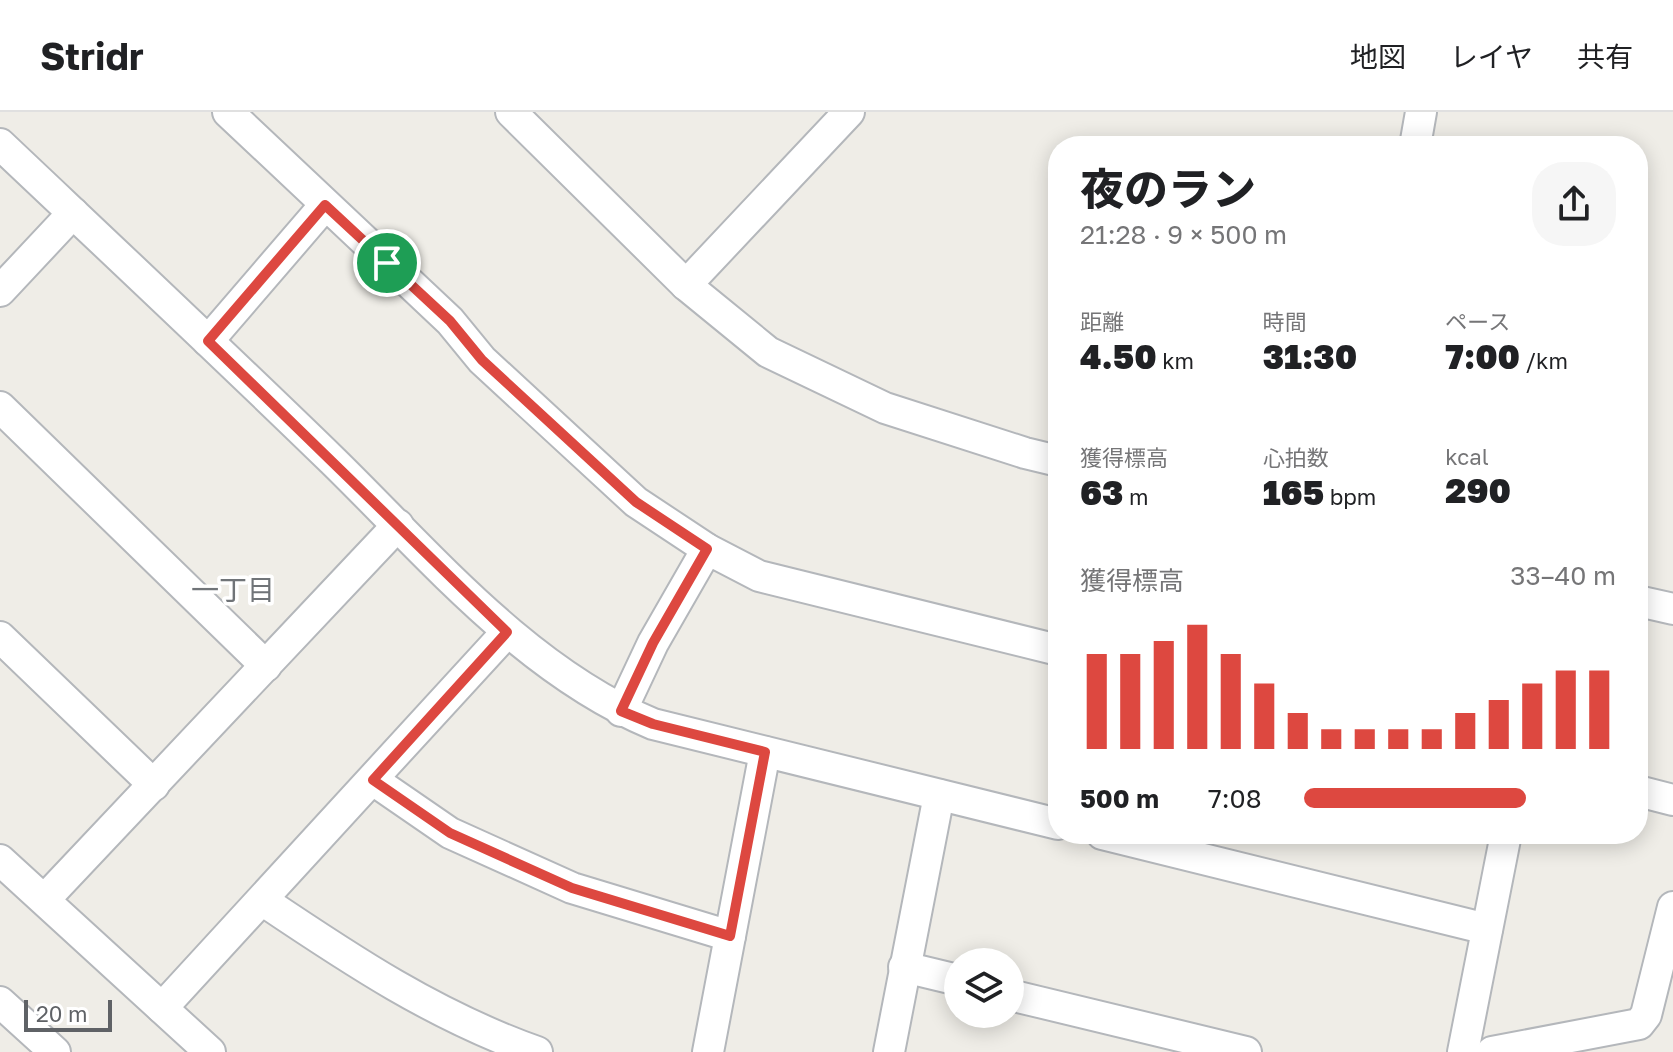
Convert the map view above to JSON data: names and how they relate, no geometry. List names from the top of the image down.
{
  "districts": ["一丁目"],
  "scale_bar": "20 m",
  "page": {
    "header": "Stridr",
    "nav": ["地図", "レイヤ", "共有"],
    "heading": ["夜のラン", "21:28 · 9 × 500 m"],
    "stats": [
      ["距離", "4.50 km"],
      ["時間", "31:30"],
      ["ペース", "7:00 /km"],
      ["獲得標高", "63 m"],
      ["心拍数", "165 bpm"],
      ["kcal", "290"]
    ],
    "chart": ["獲得標高", "33–40 m"],
    "list": [
      {
        "name": "500 m",
        "note": "7:08"
      }
    ],
    "scale": "20 m"
  }
}
